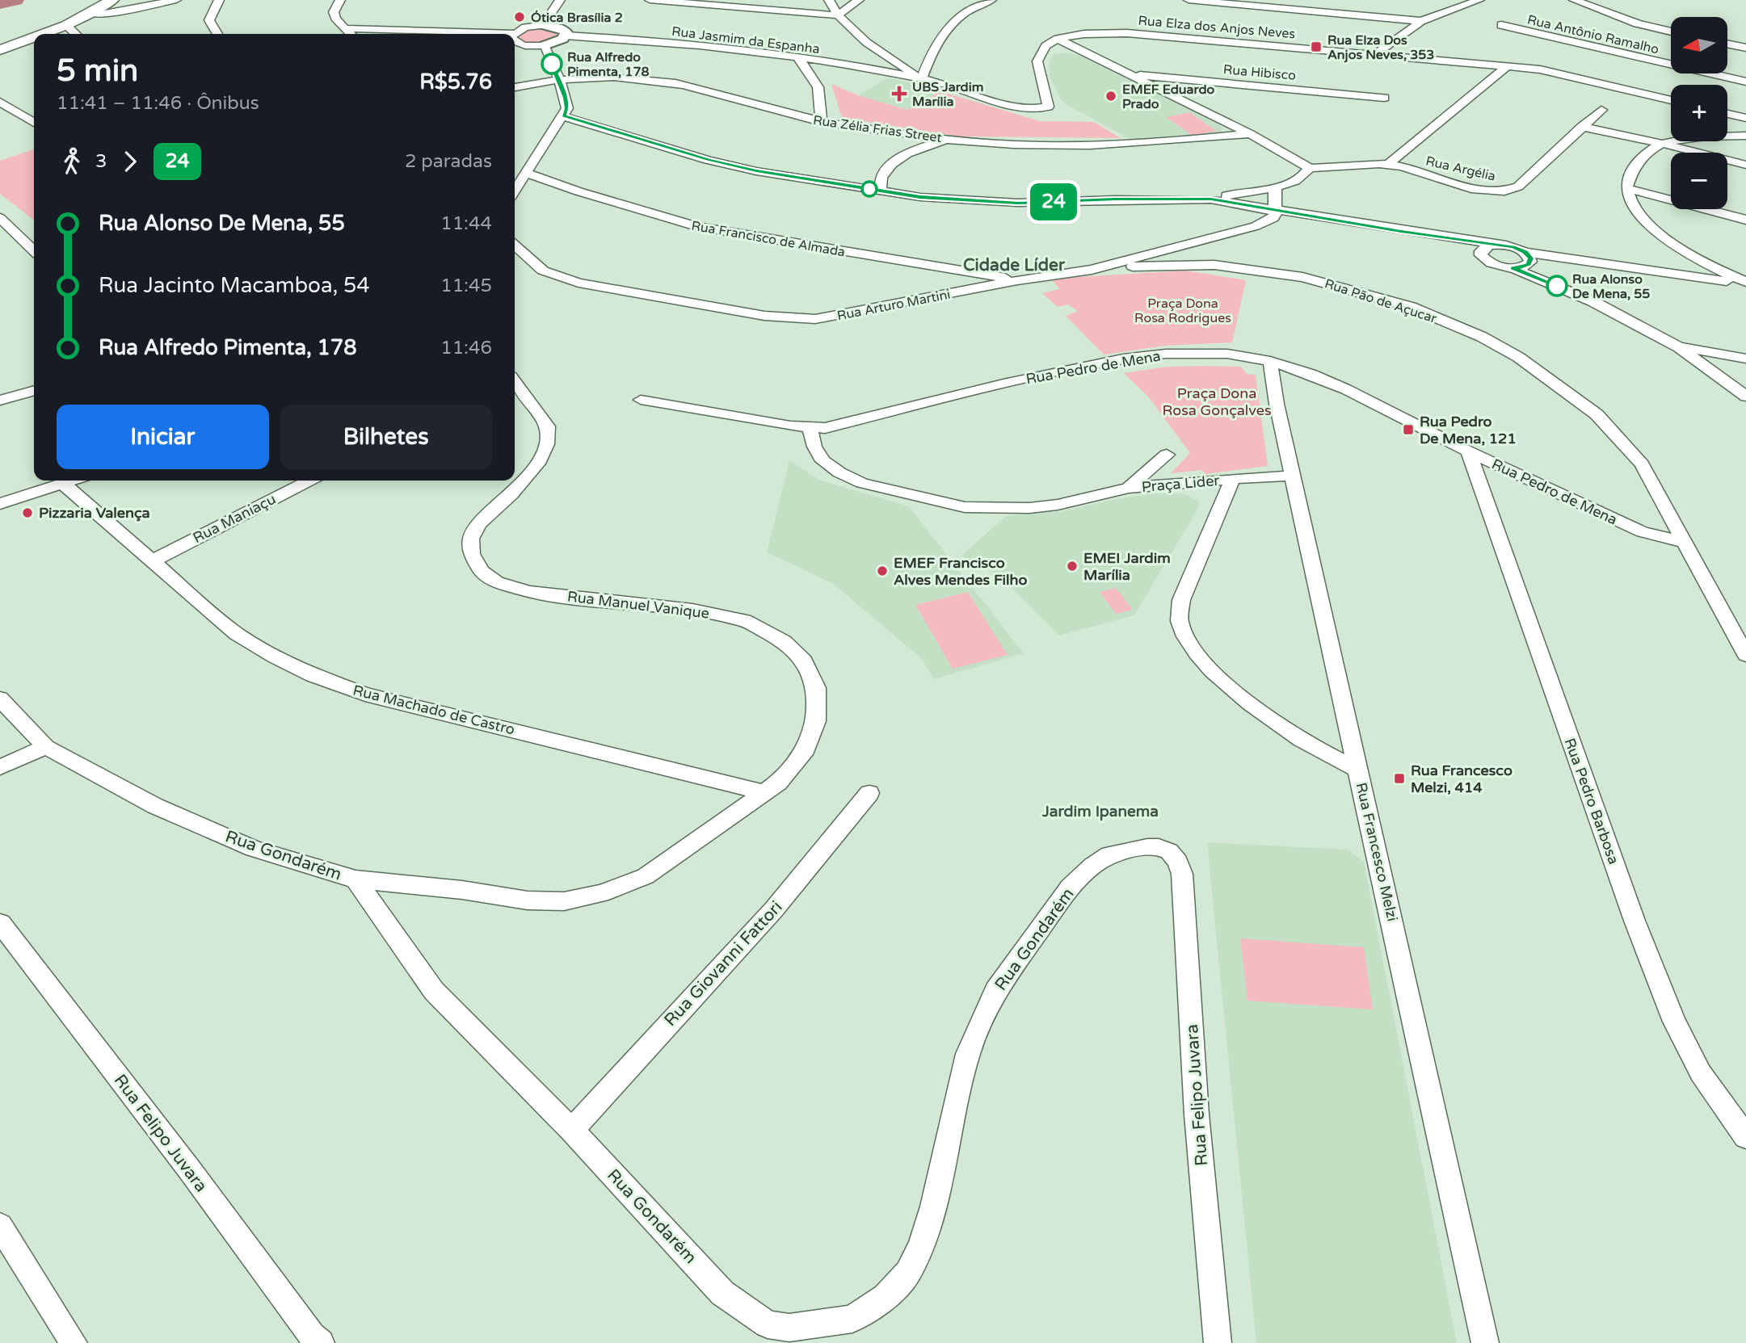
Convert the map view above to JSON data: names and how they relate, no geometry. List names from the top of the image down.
{
  "streets": {
    "street": [
      "Rua Elza dos Anjos Neves",
      "Rua Antônio Ramalho",
      "Rua Jasmim da Espanha",
      "Rua Hibisco",
      "Rua Zélia Frias Street",
      "Rua Argélia",
      "Rua Francisco de Almada",
      "Rua Pão de Açucar",
      "Rua Arturo Martini",
      "Rua Pedro de Mena",
      "Praça Lider",
      "Rua Maniaçu",
      "Rua Manuel Vanique",
      "Rua Machado de Castro",
      "Rua Pedro Barbosa",
      "Rua Francesco Melzi",
      "Rua Gondarém",
      "Rua Giovanni Fattori",
      "Rua Felipo Juvara"
    ]
  },
  "crossings": [
    ["Rua Francisco de Almada", "Rua Arturo Martini"],
    ["Rua Pão de Açucar", "Rua Arturo Martini"],
    ["Rua Pão de Açucar", "Rua Pedro de Mena"],
    ["Rua Pedro de Mena", "Praça Lider"],
    ["Rua Pedro de Mena", "Rua Pedro Barbosa"],
    ["Rua Pedro de Mena", "Rua Francesco Melzi"],
    ["Praça Lider", "Rua Francesco Melzi"],
    ["Rua Maniaçu", "Rua Machado de Castro"],
    ["Rua Manuel Vanique", "Rua Machado de Castro"],
    ["Rua Manuel Vanique", "Rua Gondarém"],
    ["Rua Gondarém", "Rua Giovanni Fattori"],
    ["Rua Gondarém", "Rua Felipo Juvara"]
  ],
  "districts": ["Cidade Líder", "Jardim Ipanema"],
  "parks": ["Praça Dona Rosa Rodrigues", "Praça Dona Rosa Gonçalves"],
  "places": {
    "other": [
      "Ótica Brasília 2",
      "Rua Alfredo Pimenta, 178",
      "EMEF Eduardo Prado",
      "Rua Alonso De Mena, 55",
      "Pizzaria Valença",
      "EMEI Jardim Marília",
      "EMEF Francisco Alves Mendes Filho"
    ],
    "transit": ["Rua Elza Dos Anjos Neves, 353", "Rua Pedro De Mena, 121", "Rua Francesco Melzi, 414"],
    "health": ["UBS Jardim Marília"]
  },
  "lines": ["bus line 24"],
  "north": "left",
  "page": {
    "on_map": "24",
    "map_buttons": ["+", "−"],
    "heading": ["5 min", "11:41 – 11:46 · Ônibus", "R$5.76"],
    "legs": ["3", "24", "2 paradas"],
    "list": [
      {
        "name": "Rua Alonso De Mena, 55",
        "value": "11:44"
      },
      {
        "name": "Rua Jacinto Macamboa, 54",
        "value": "11:45"
      },
      {
        "name": "Rua Alfredo Pimenta, 178",
        "value": "11:46"
      }
    ],
    "buttons": ["Iniciar", "Bilhetes"]
  }
}
